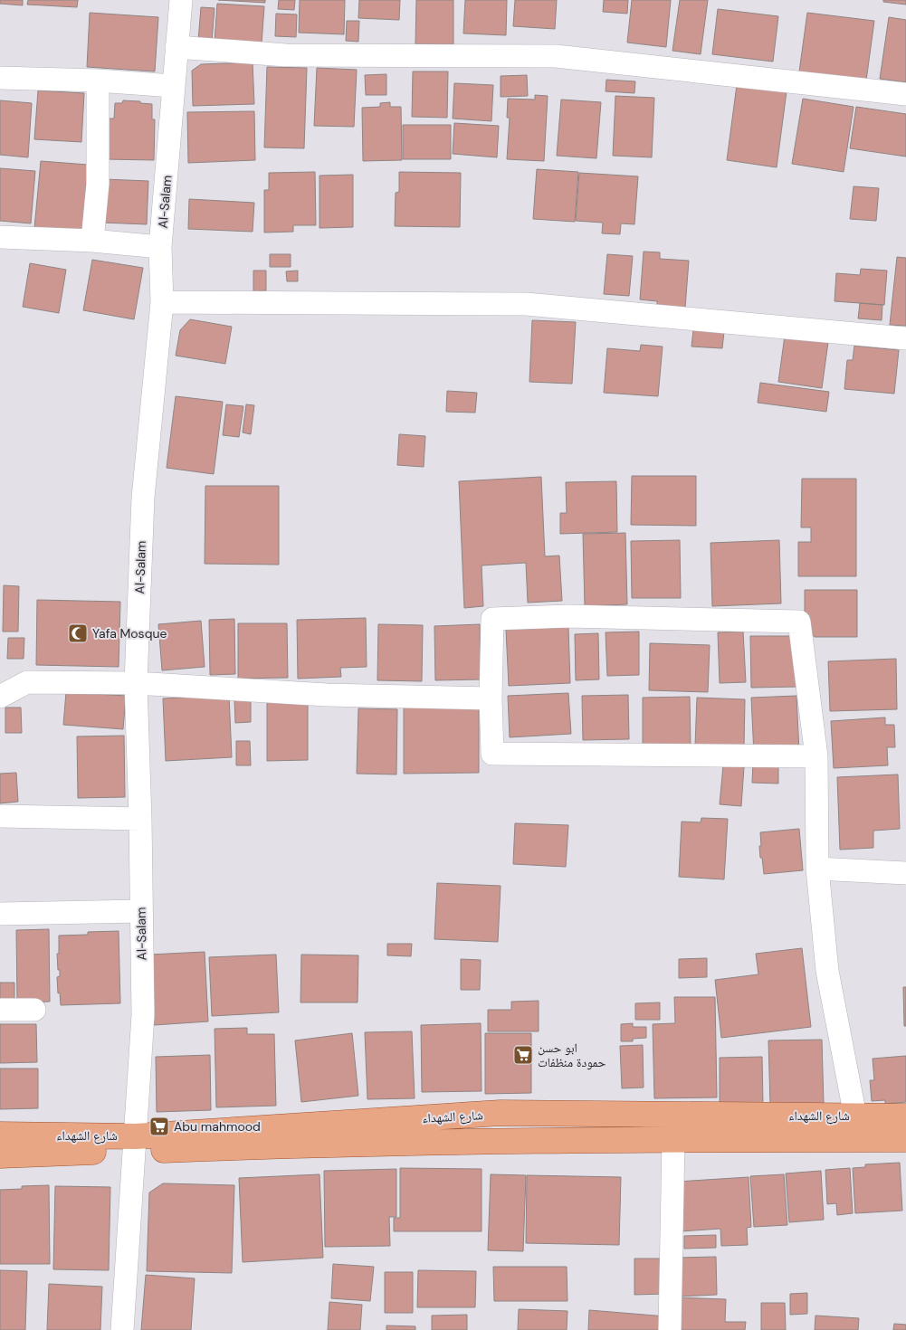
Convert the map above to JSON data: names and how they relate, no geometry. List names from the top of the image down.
{
  "streets": {
    "main road": ["شارع الشهداء"],
    "street": ["Al-Salam"]
  },
  "crossings": [
    ["Al-Salam", "شارع الشهداء"]
  ],
  "places": {
    "mosque": ["Yafa Mosque"],
    "supermarket": ["ابو حسن حمودة منظفات", "Abu mahmood"]
  }
}
